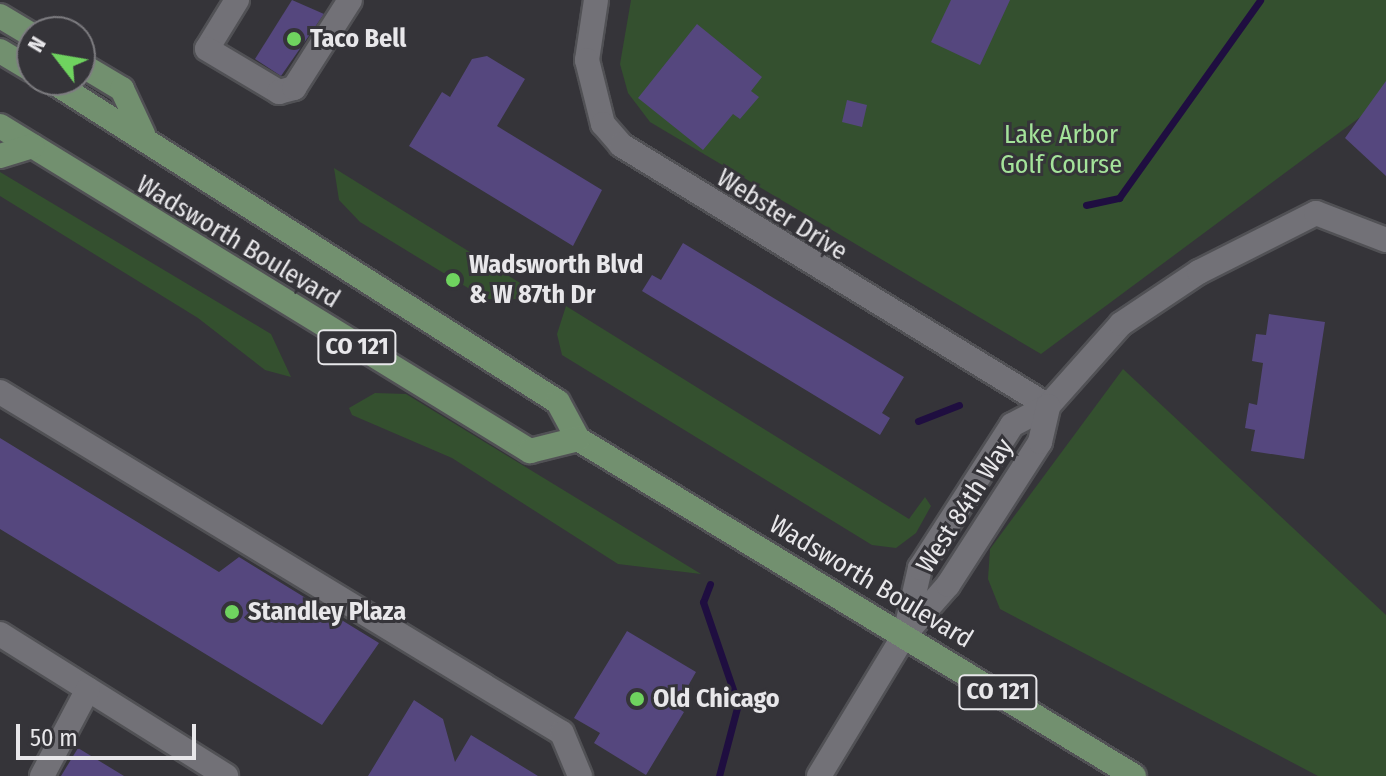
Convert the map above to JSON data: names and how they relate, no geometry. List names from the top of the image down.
{
  "streets": {
    "main road": ["Wadsworth Boulevard", "CO 121"],
    "street": ["Webster Drive", "West 84th Way"]
  },
  "crossings": [
    ["Webster Drive", "West 84th Way"],
    ["Wadsworth Boulevard", "West 84th Way"]
  ],
  "parks": ["Lake Arbor Golf Course"],
  "places": [
    "Taco Bell",
    "Wadsworth Blvd & W 87th Dr",
    "Standley Plaza",
    "Old Chicago"
  ],
  "scale_bar": "50 m",
  "north": "top left"
}
